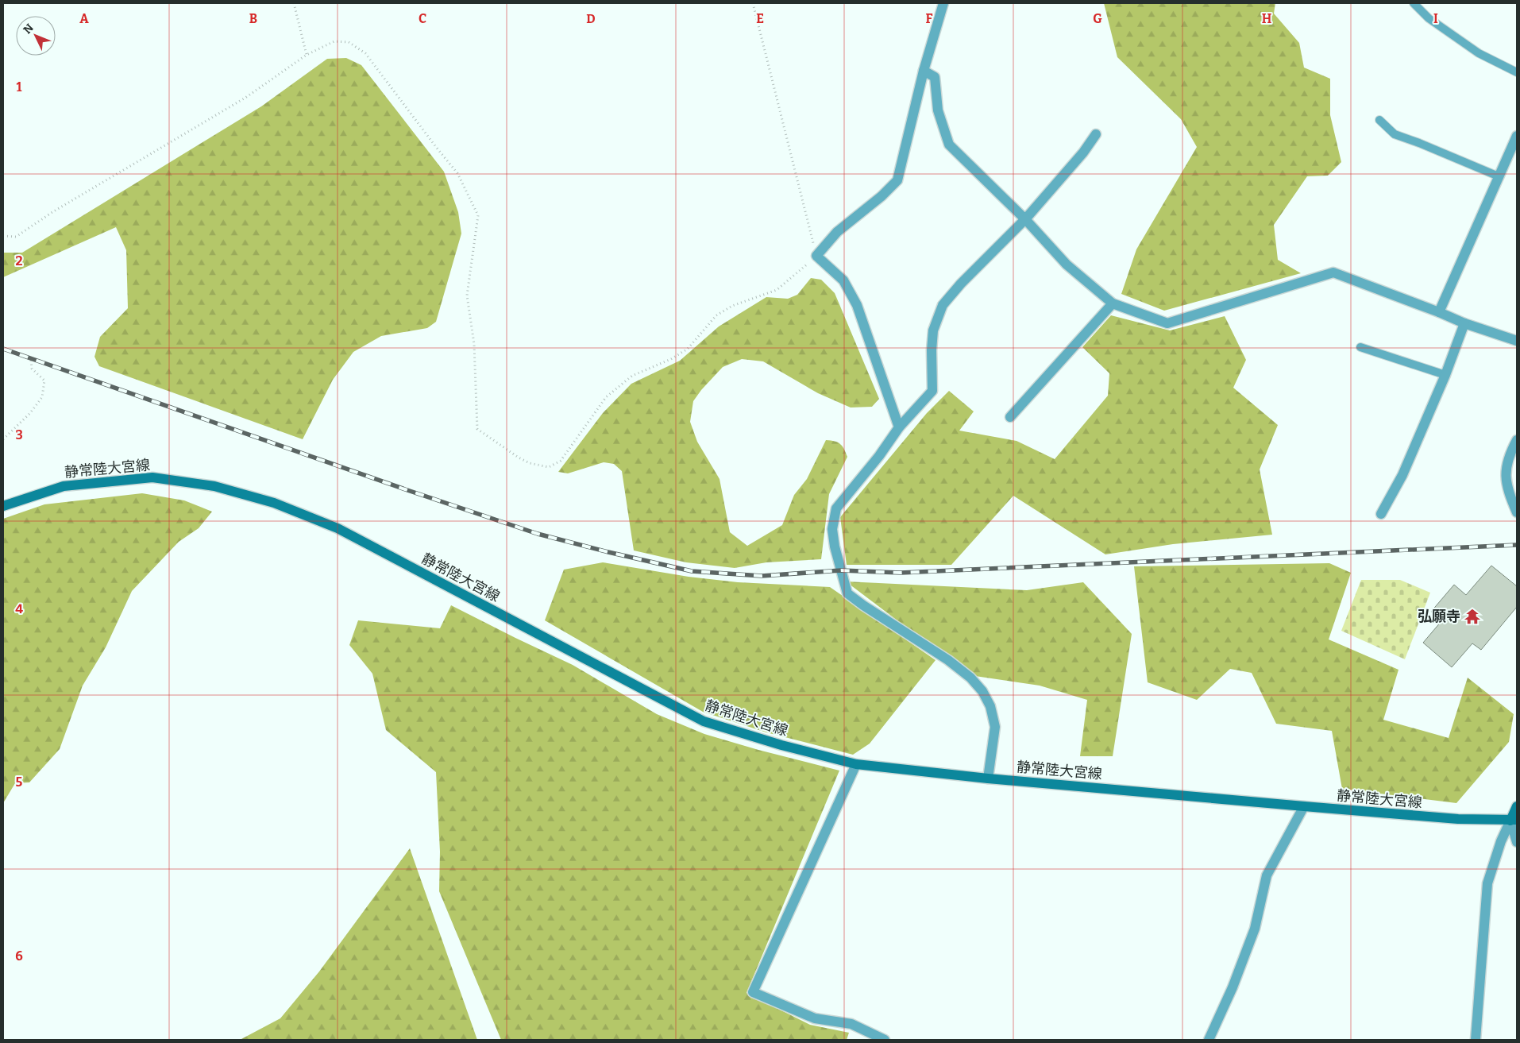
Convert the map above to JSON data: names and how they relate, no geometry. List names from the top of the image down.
{
  "streets": {
    "main road": ["静常陸大宮線"]
  },
  "places": {
    "temple": ["弘願寺"]
  },
  "north": "top left",
  "grid": {
    "columns": [
      "A",
      "B",
      "C",
      "D",
      "E",
      "F",
      "G",
      "H",
      "I"
    ],
    "rows": [
      "1",
      "2",
      "3",
      "4",
      "5",
      "6"
    ]
  }
}
